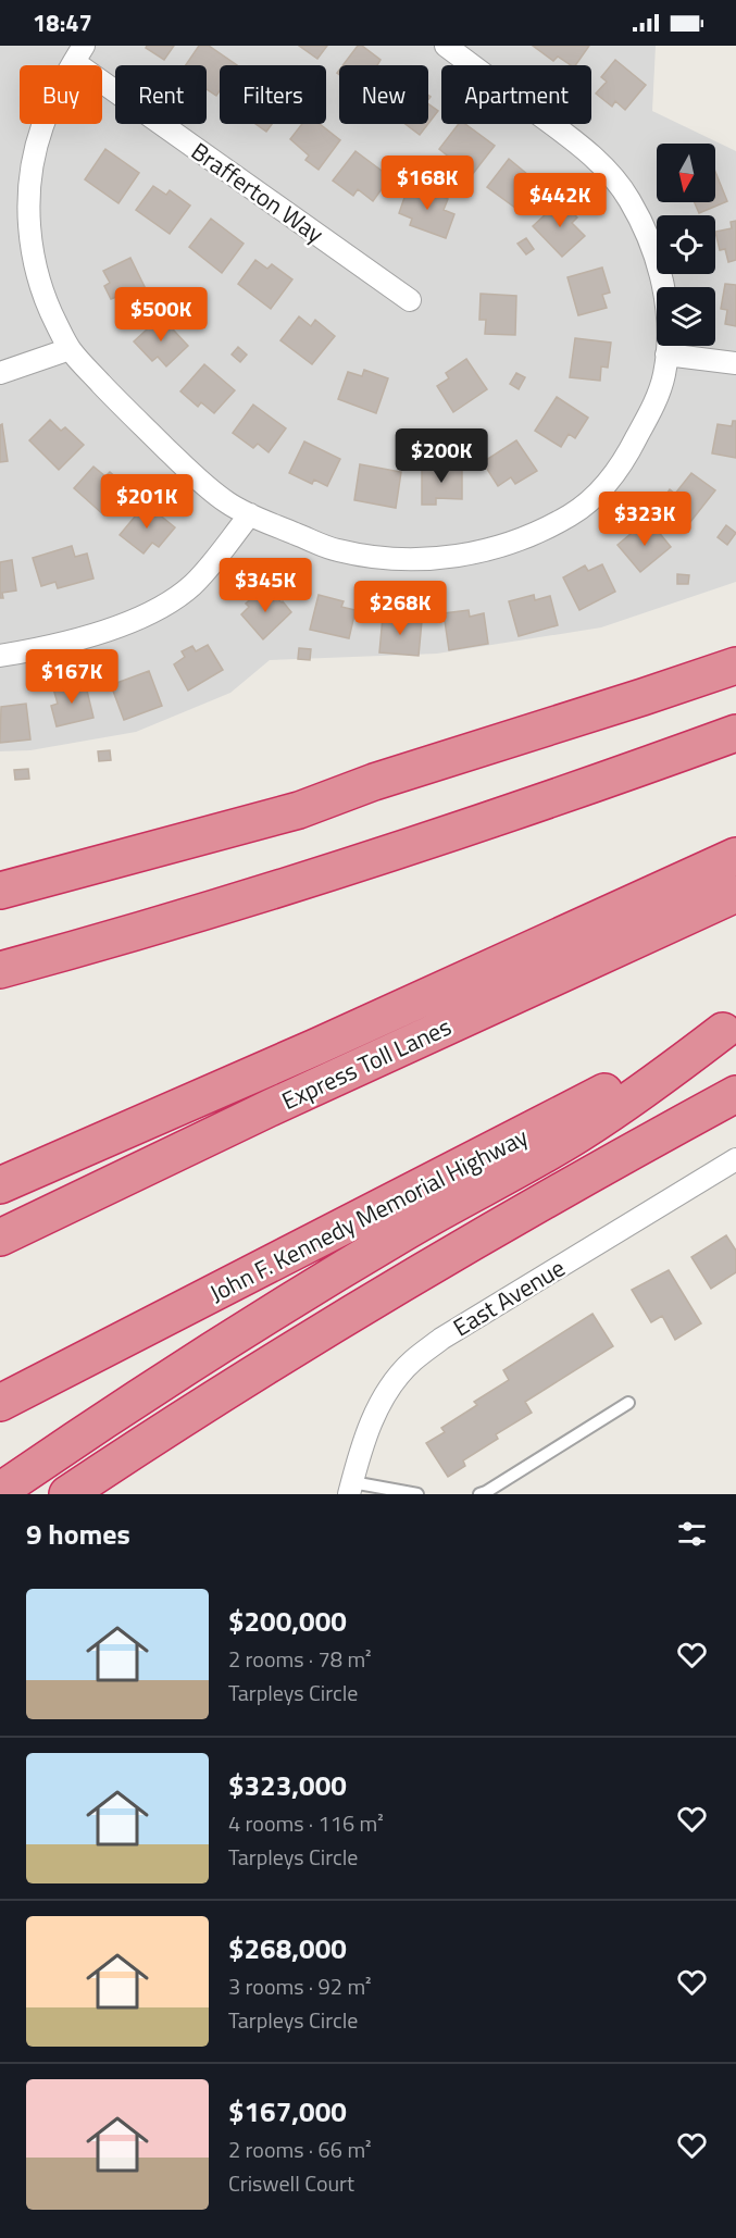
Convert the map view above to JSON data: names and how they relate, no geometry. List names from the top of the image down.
{
  "streets": {
    "highway": ["Express Toll Lanes", "John F. Kennedy Memorial Highway"],
    "street": ["Brafferton Way", "East Avenue"]
  },
  "north": "bottom",
  "page": {
    "status": "18:47",
    "chip": [
      "Buy",
      "Rent",
      "Filters",
      "New",
      "Apartment"
    ],
    "price": [
      "$168K",
      "$442K",
      "$500K",
      "$200K",
      "$201K",
      "$323K",
      "$345K",
      "$268K",
      "$167K"
    ],
    "heading": "9 homes",
    "list": [
      {
        "name": "$200,000",
        "note": "2 rooms · 78 m² · Tarpleys Circle"
      },
      {
        "name": "$323,000",
        "note": "4 rooms · 116 m² · Tarpleys Circle"
      },
      {
        "name": "$268,000",
        "note": "3 rooms · 92 m² · Tarpleys Circle"
      },
      {
        "name": "$167,000",
        "note": "2 rooms · 66 m² · Criswell Court"
      }
    ]
  }
}
